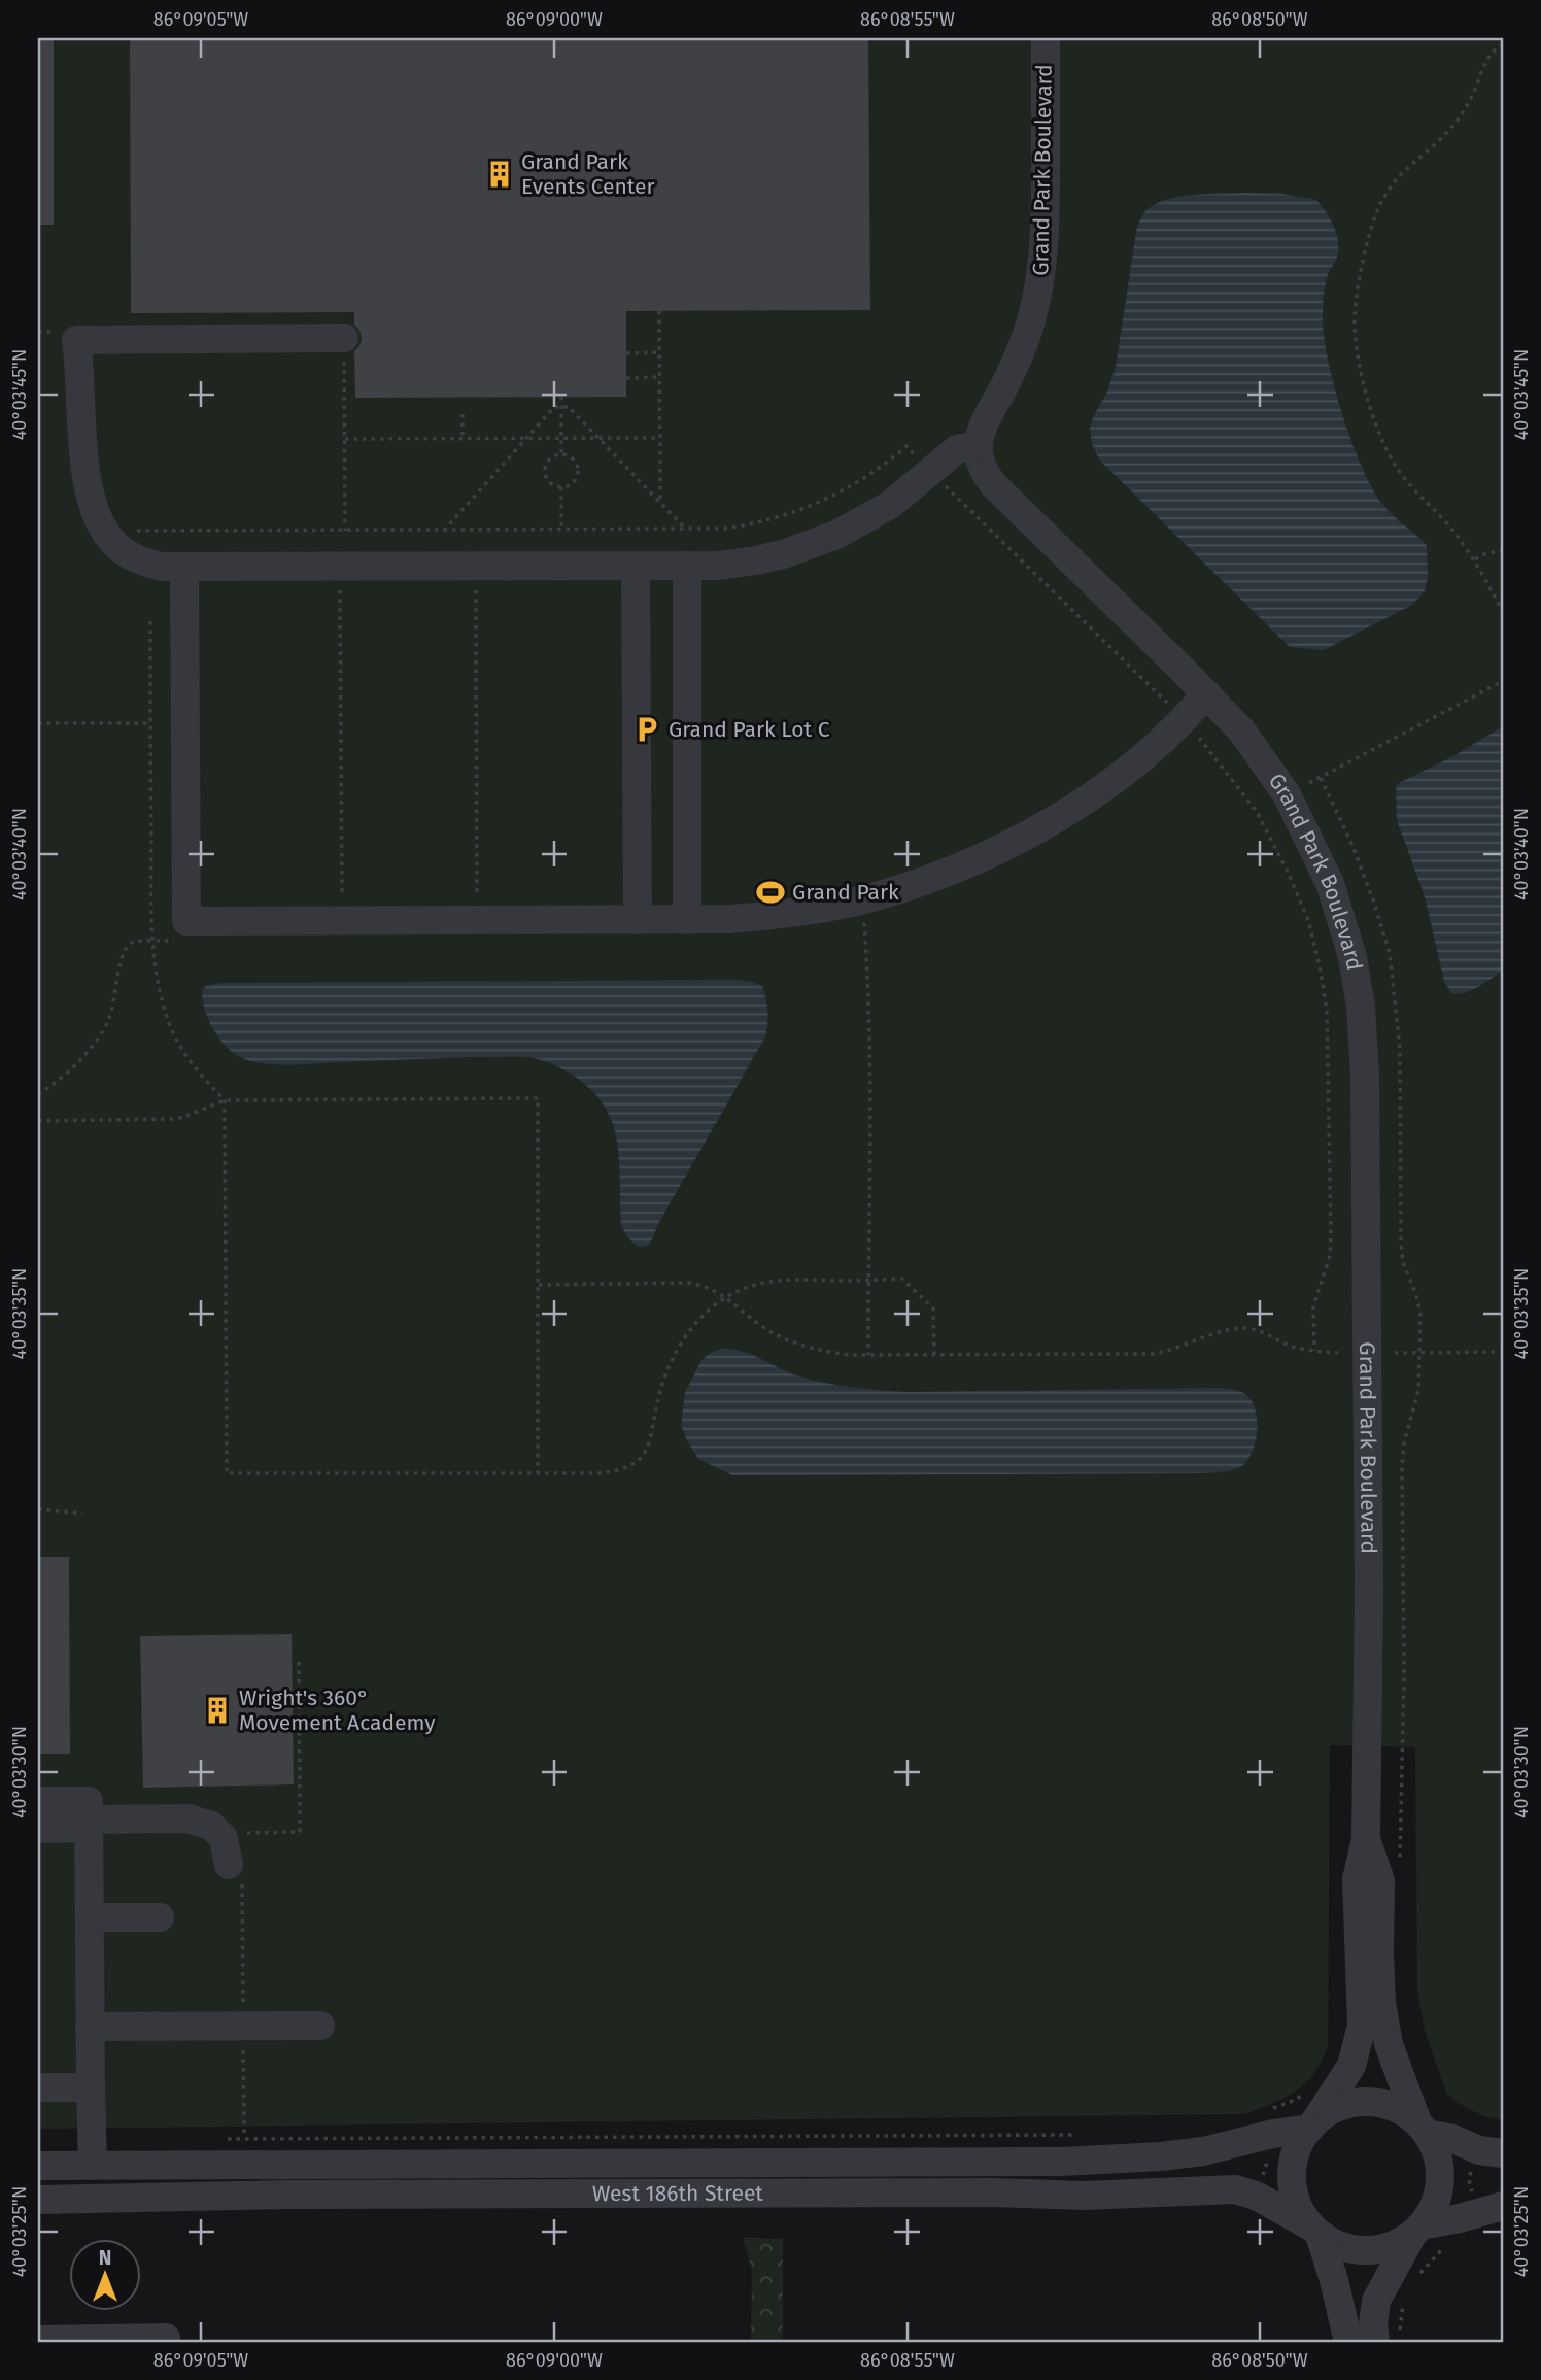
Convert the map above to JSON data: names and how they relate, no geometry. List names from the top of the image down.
{
  "streets": {
    "street": ["Grand Park Boulevard", "West 186th Street"]
  },
  "crossings": [
    ["Grand Park Boulevard", "West 186th Street"]
  ],
  "places": {
    "building": ["Grand Park Events Center", "Wright's 360° Movement Academy"],
    "parking": ["Grand Park Lot C"],
    "sports": ["Grand Park"]
  },
  "north": "top",
  "coordinates": [
    "86°09'05\"W",
    "86°09'00\"W",
    "86°08'55\"W",
    "86°08'50\"W",
    "40°03'45\"N",
    "40°03'40\"N",
    "40°03'35\"N",
    "40°03'30\"N",
    "40°03'25\"N"
  ]
}
